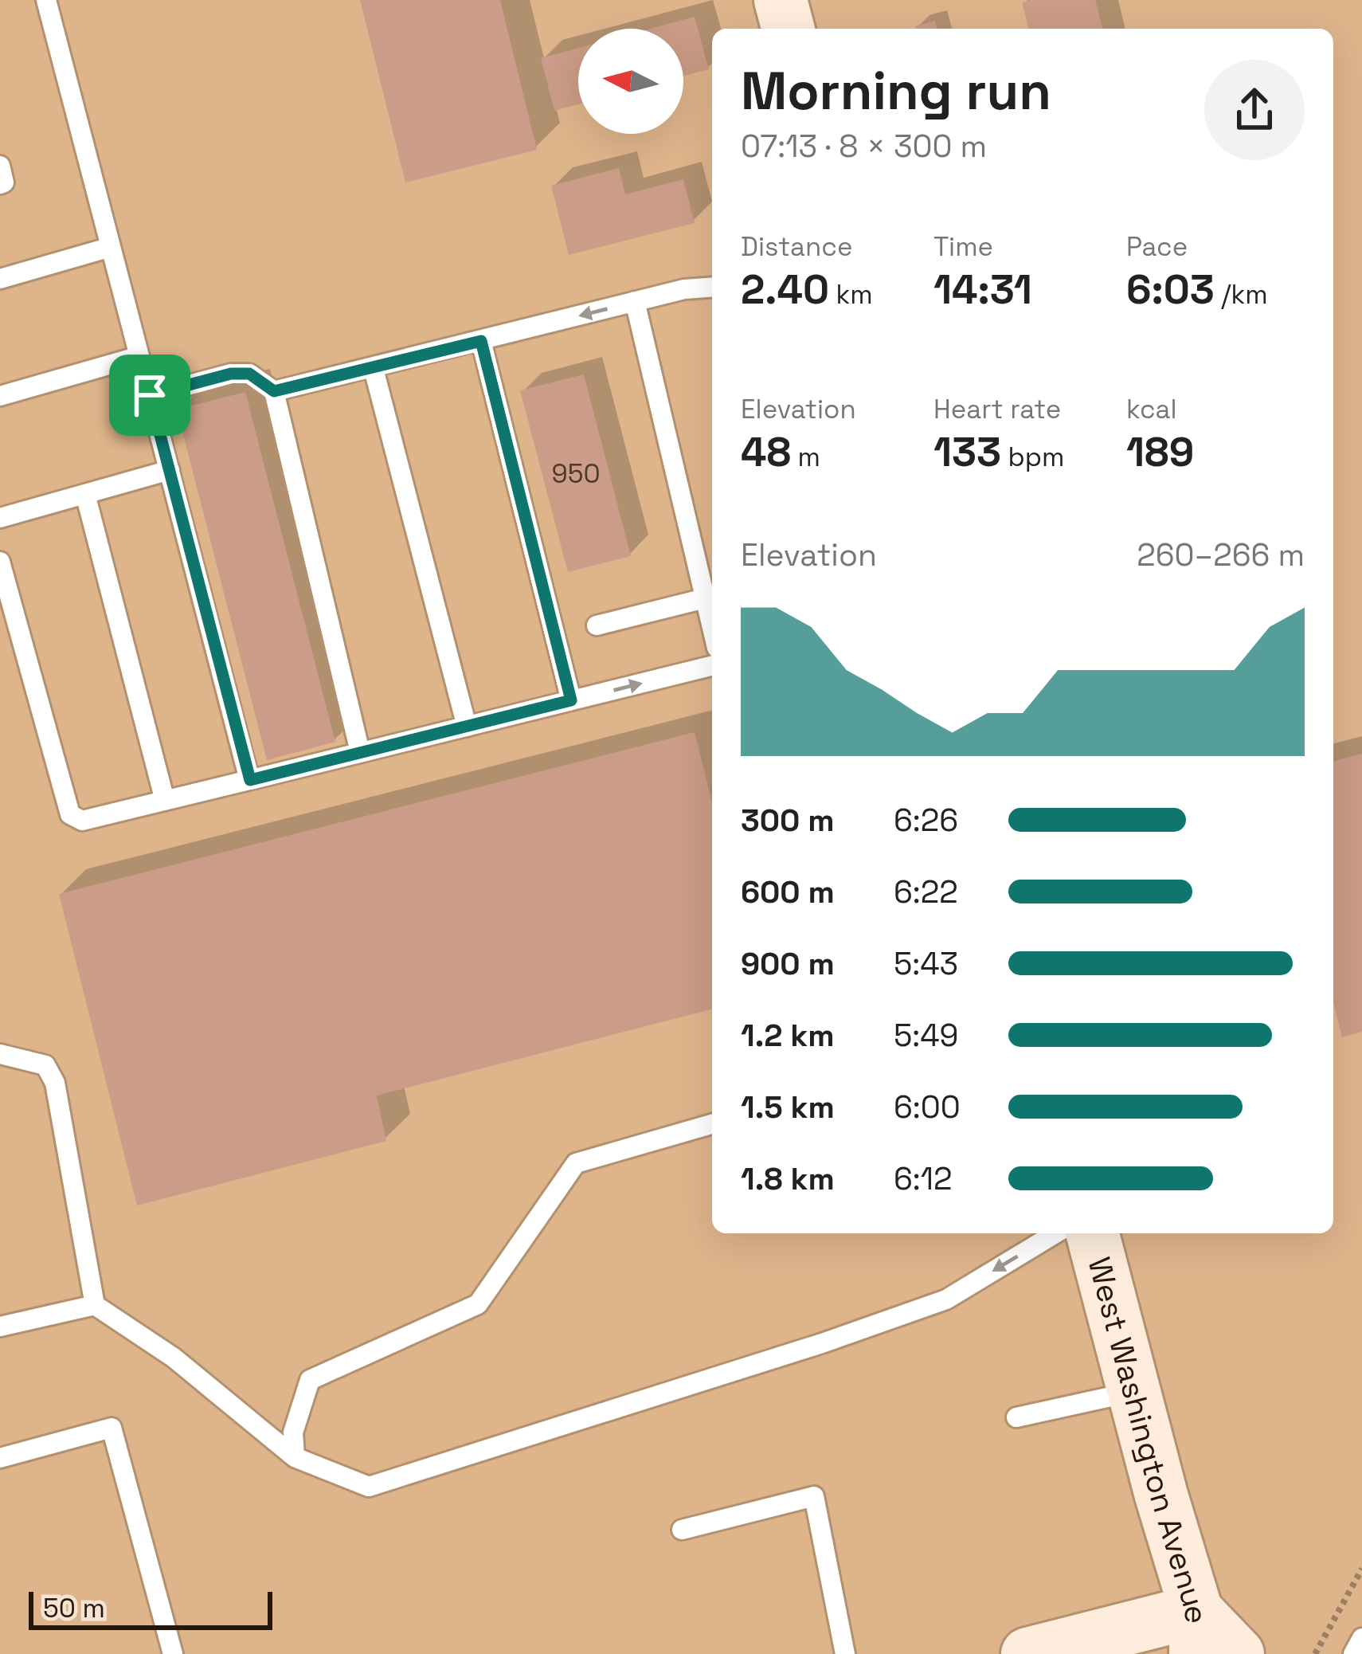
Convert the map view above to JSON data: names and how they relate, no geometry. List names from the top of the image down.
{
  "streets": {
    "main road": ["West Washington Avenue"]
  },
  "house_numbers": ["950"],
  "scale_bar": "50 m",
  "north": "left",
  "page": {
    "heading": ["Morning run", "07:13 · 8 × 300 m"],
    "stats": [
      ["Distance", "2.40 km"],
      ["Time", "14:31"],
      ["Pace", "6:03 /km"],
      ["Elevation", "48 m"],
      ["Heart rate", "133 bpm"],
      ["kcal", "189"]
    ],
    "chart": ["Elevation", "260–266 m"],
    "list": [
      {
        "name": "300 m",
        "note": "6:26"
      },
      {
        "name": "600 m",
        "note": "6:22"
      },
      {
        "name": "900 m",
        "note": "5:43"
      },
      {
        "name": "1.2 km",
        "note": "5:49"
      },
      {
        "name": "1.5 km",
        "note": "6:00"
      },
      {
        "name": "1.8 km",
        "note": "6:12"
      }
    ],
    "scale": "50 m"
  }
}
